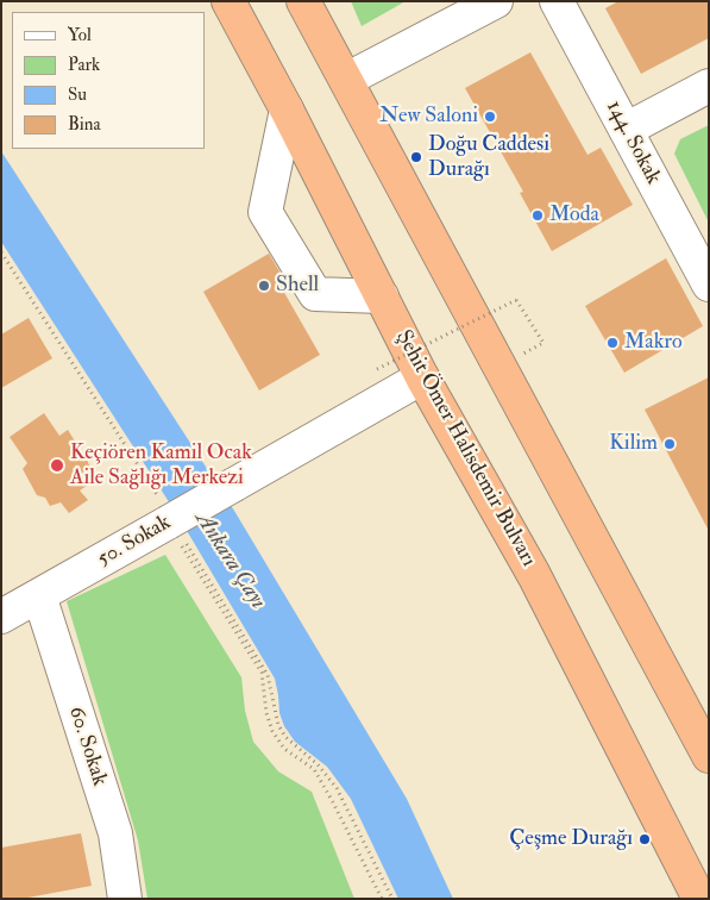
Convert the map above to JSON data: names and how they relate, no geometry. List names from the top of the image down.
{
  "streets": {
    "highway": ["Şehit Ömer Halisdemir Bulvarı"],
    "street": ["144. Sokak", "50. Sokak", "60. Sokak"]
  },
  "crossings": [
    ["Şehit Ömer Halisdemir Bulvarı", "50. Sokak"],
    ["50. Sokak", "60. Sokak"]
  ],
  "water": ["Ankara Çayı"],
  "places": [
    "New Saloni",
    "Doğu Caddesi Durağı",
    "Moda",
    "Shell",
    "Makro",
    "Kilim",
    "Keçiören Kamil Ocak Aile Sağlığı Merkezi",
    "Çeşme Durağı"
  ],
  "legend": [
    "Yol",
    "Park",
    "Su",
    "Bina"
  ]
}
